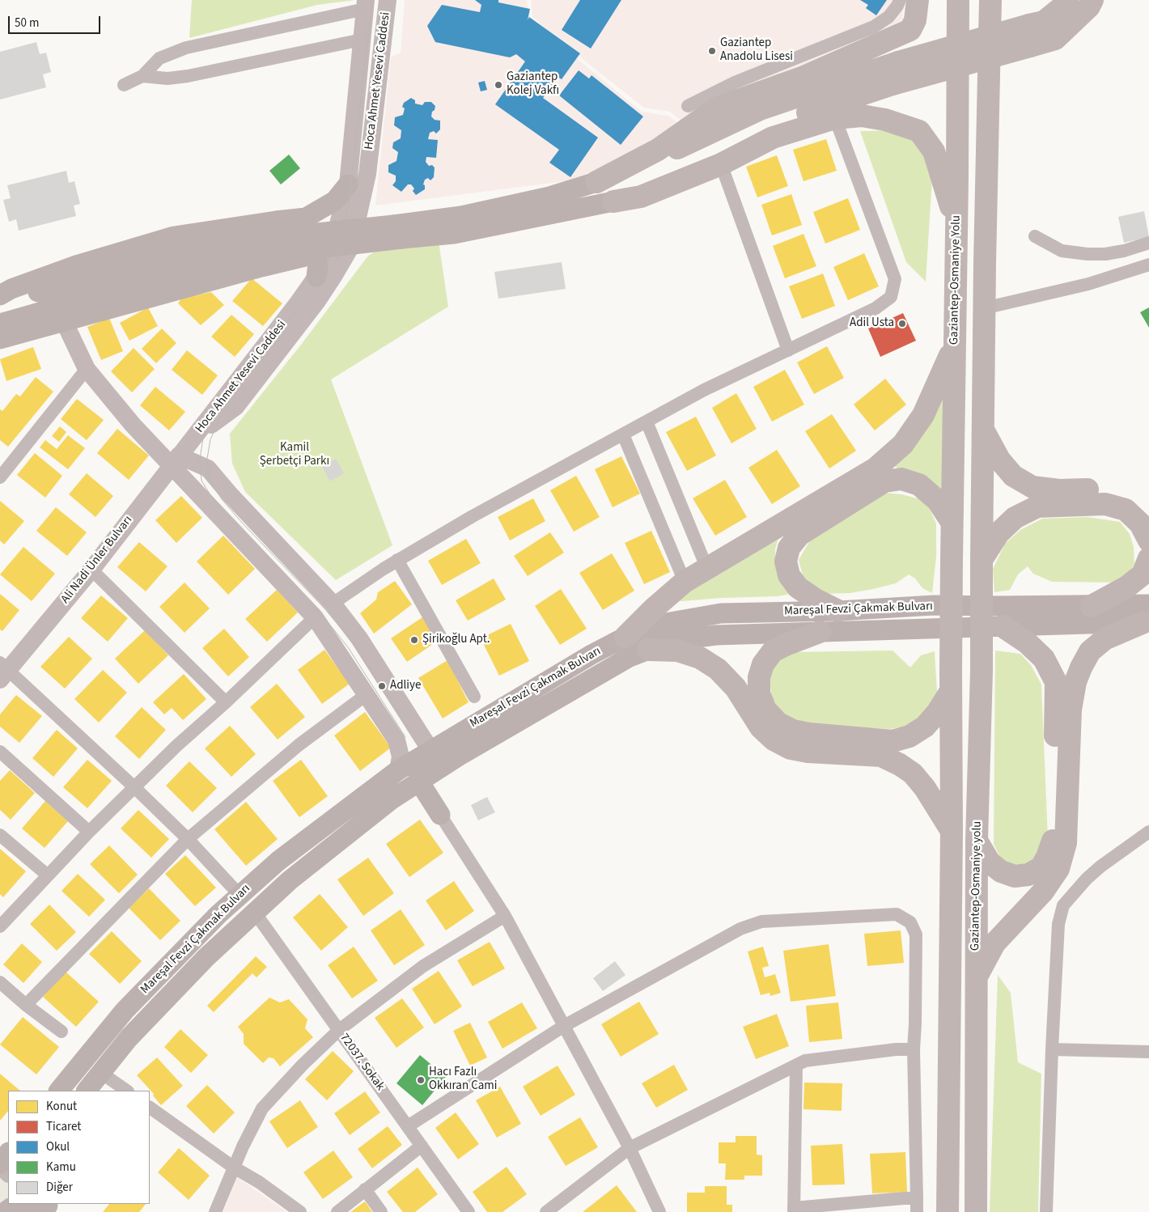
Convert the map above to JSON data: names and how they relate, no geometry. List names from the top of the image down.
{
  "streets": {
    "highway": ["Gaziantep-Osmaniye Yolu", "Gaziantep-Osmaniye yolu"],
    "main road": ["Mareşal Fevzi Çakmak Bulvarı"],
    "street": ["Hoca Ahmet Yesevi Caddesi", "Ali Nadi Ünler Bulvarı", "72037. Sokak"]
  },
  "crossings": [
    ["Hoca Ahmet Yesevi Caddesi", "Ali Nadi Ünler Bulvarı"],
    ["Gaziantep-Osmaniye Yolu", "Gaziantep-Osmaniye yolu"],
    ["Mareşal Fevzi Çakmak Bulvarı", "72037. Sokak"]
  ],
  "parks": ["Kamil Şerbetçi Parkı"],
  "places": [
    "Gaziantep Anadolu Lisesi",
    "Gaziantep Kolej Vakfı",
    "Adil Usta",
    "Şirikoğlu Apt.",
    "Adliye",
    "Hacı Fazlı Okkıran Cami"
  ],
  "legend": [
    "Konut",
    "Ticaret",
    "Okul",
    "Kamu",
    "Diğer"
  ],
  "scale_bar": "50 m"
}
